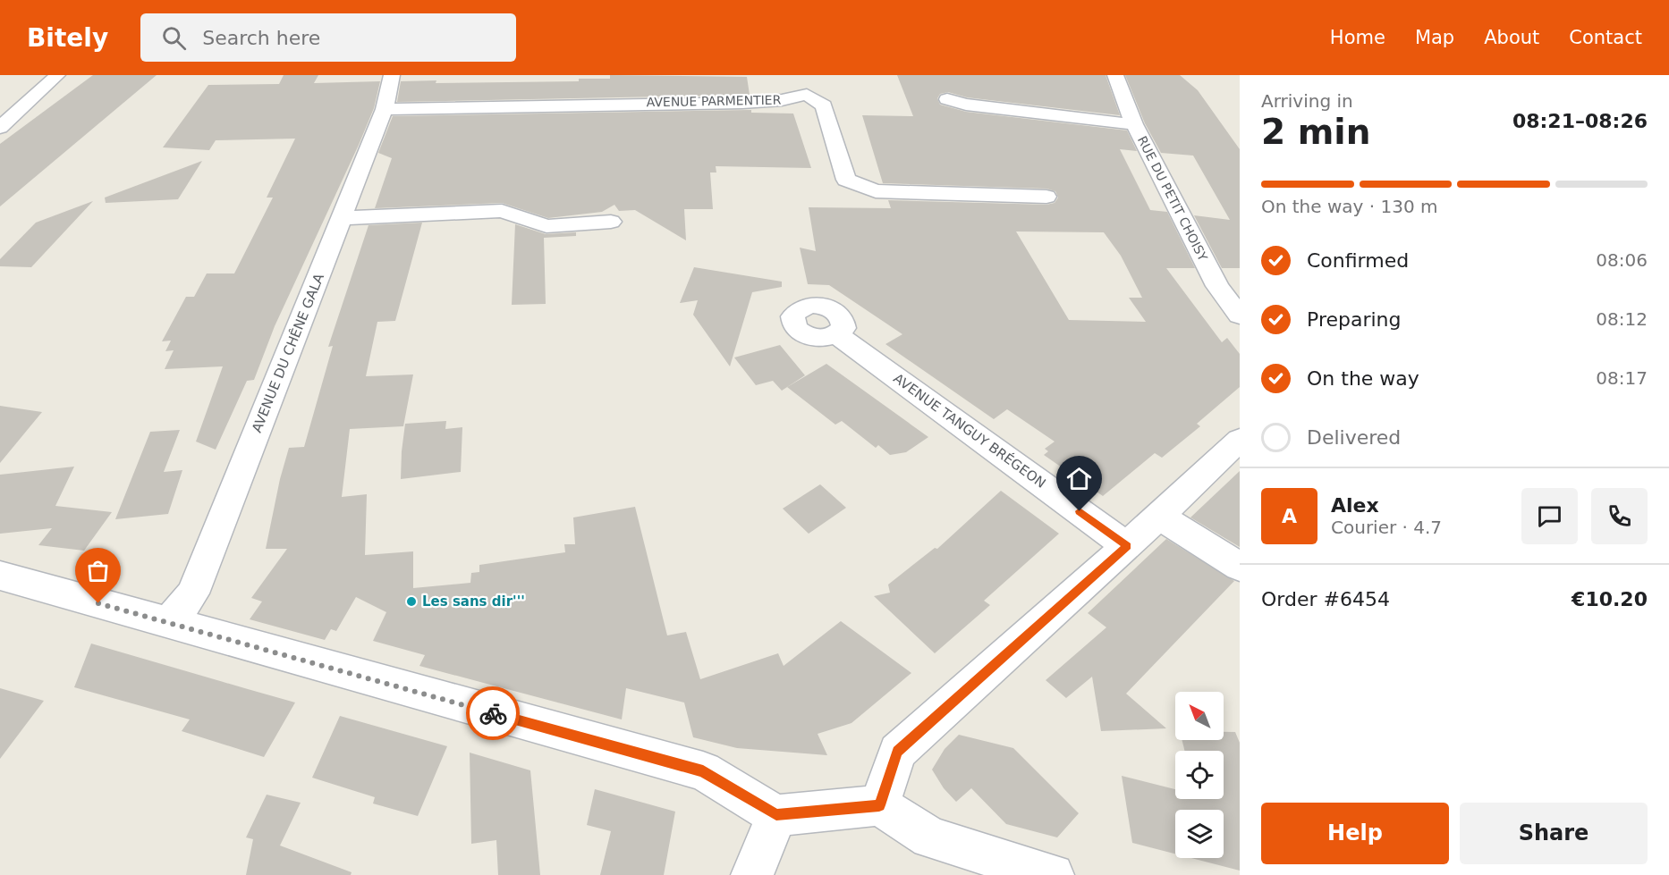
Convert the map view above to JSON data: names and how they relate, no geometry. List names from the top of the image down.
{
  "streets": {
    "street": [
      "AVENUE PARMENTIER",
      "RUE DU PETIT CHOISY",
      "AVENUE DU CHÊNE GALA",
      "AVENUE TANGUY BRÉGEON"
    ]
  },
  "crossings": [
    ["AVENUE PARMENTIER", "AVENUE DU CHÊNE GALA"]
  ],
  "places": ["Les sans dir'''"],
  "north": "top left",
  "page": {
    "header": "Bitely",
    "search": "Search here",
    "nav": [
      "Home",
      "Map",
      "About",
      "Contact"
    ],
    "heading": ["2 min", "Arriving in", "08:21–08:26"],
    "panel": [
      "Alex",
      "Courier · 4.7",
      "Order #6454",
      "€10.20"
    ],
    "bar": "On the way · 130 m",
    "list": [
      ["Confirmed", "08:06"],
      ["Preparing", "08:12"],
      ["On the way", "08:17"],
      "Delivered"
    ],
    "round": "A",
    "buttons": ["Help", "Share"]
  }
}
